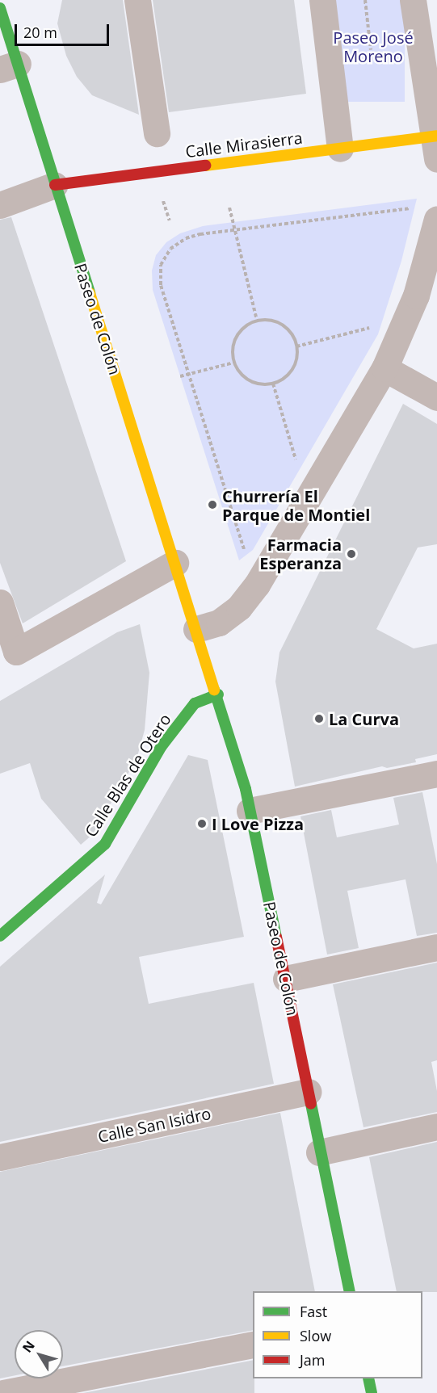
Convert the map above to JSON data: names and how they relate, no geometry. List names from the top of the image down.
{
  "streets": {
    "street": [
      "Calle Mirasierra",
      "Paseo de Colón",
      "Calle Blas de Otero",
      "Calle San Isidro"
    ]
  },
  "crossings": [
    ["Calle Mirasierra", "Paseo de Colón"],
    ["Paseo de Colón", "Calle Blas de Otero"],
    ["Paseo de Colón", "Calle San Isidro"]
  ],
  "parks": ["Paseo José Moreno"],
  "places": [
    "Churrería El Parque de Montiel",
    "Farmacia Esperanza",
    "La Curva",
    "I Love Pizza"
  ],
  "legend": ["Fast", "Slow", "Jam"],
  "scale_bar": "20 m",
  "north": "top left"
}
